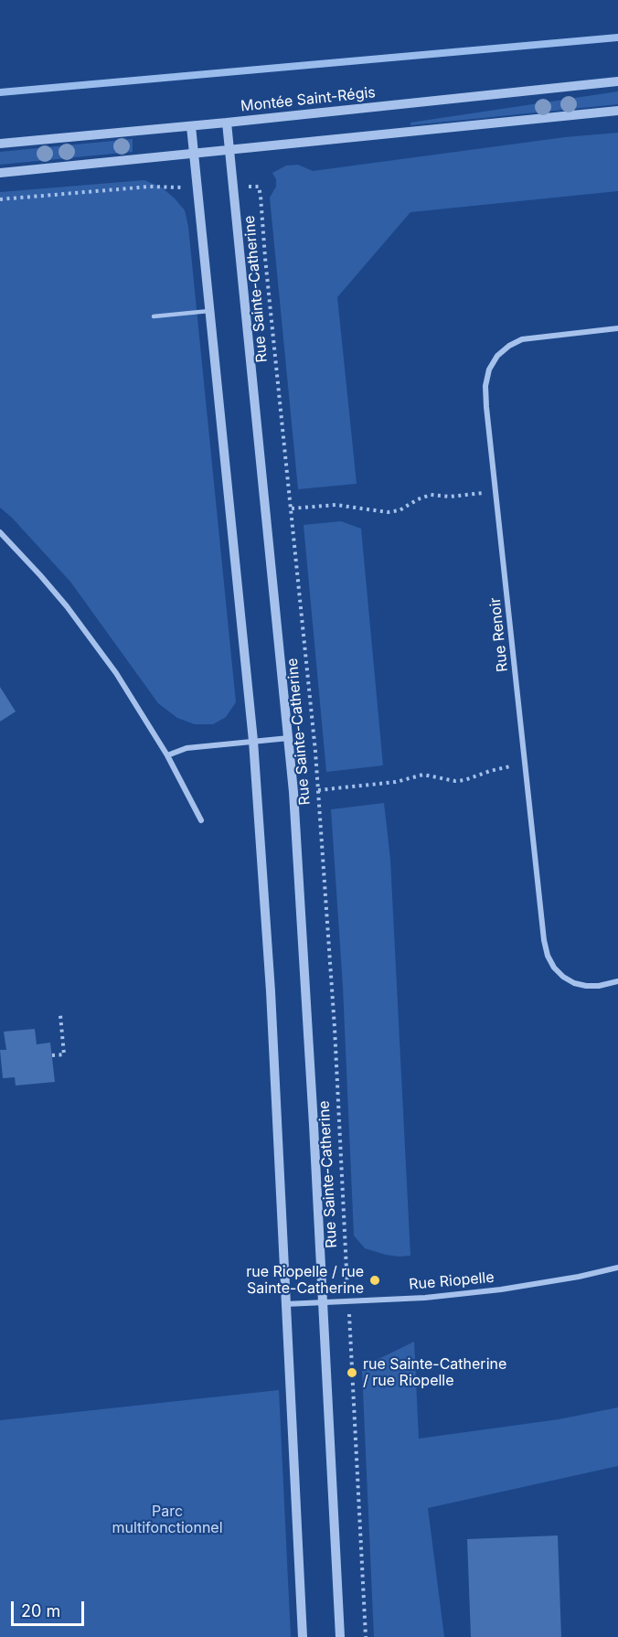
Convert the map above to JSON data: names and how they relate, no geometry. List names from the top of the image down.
{
  "streets": {
    "street": [
      "Montée Saint-Régis",
      "Rue Sainte-Catherine",
      "Rue Renoir",
      "Rue Riopelle"
    ]
  },
  "crossings": [
    ["Montée Saint-Régis", "Rue Sainte-Catherine"],
    ["Rue Sainte-Catherine", "Rue Riopelle"]
  ],
  "parks": ["Parc multifonctionnel"],
  "places": ["rue Riopelle / rue Sainte-Catherine", "rue Sainte-Catherine / rue Riopelle"],
  "scale_bar": "20 m"
}
